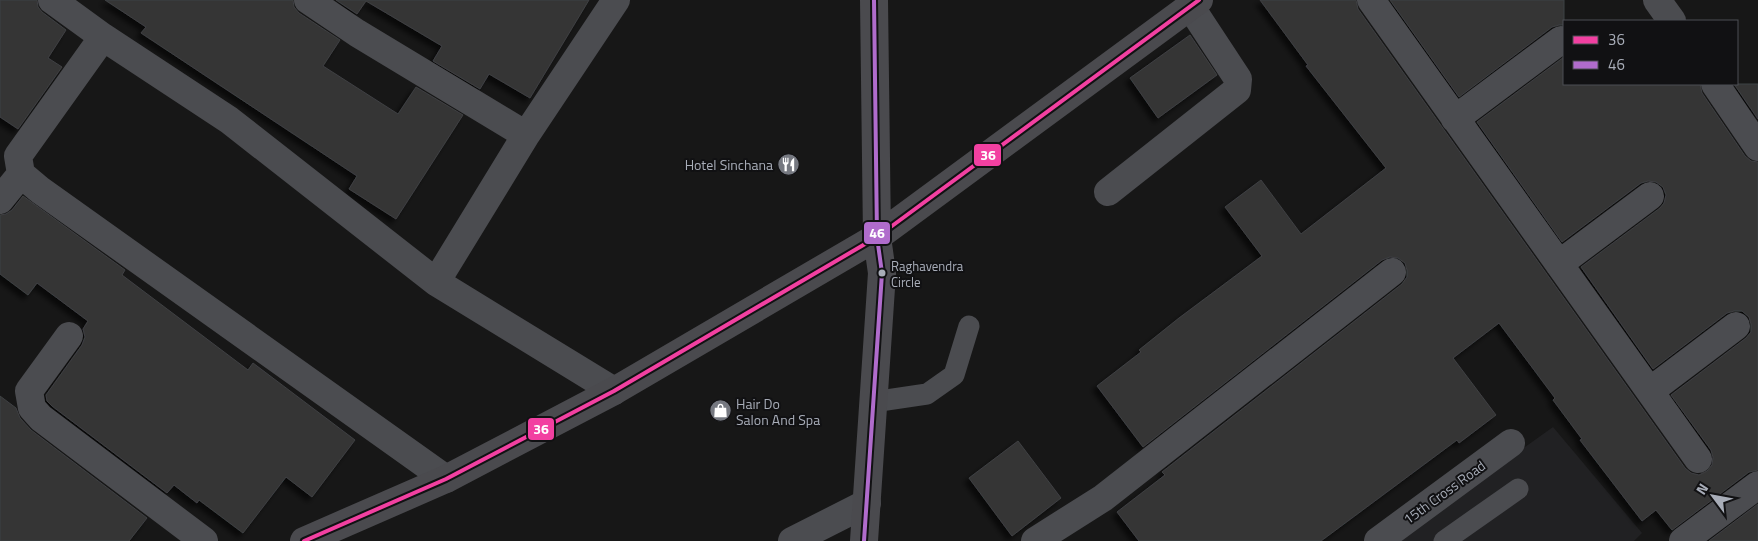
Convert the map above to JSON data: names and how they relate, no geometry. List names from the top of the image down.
{
  "streets": {
    "street": ["15th Cross Road"]
  },
  "places": {
    "restaurant": ["Hotel Sinchana"],
    "other": ["Raghavendra Circle"],
    "shop": ["Hair Do Salon And Spa"]
  },
  "lines": ["transit line 36", "transit line 46"],
  "legend": ["36", "46"],
  "north": "top left"
}
